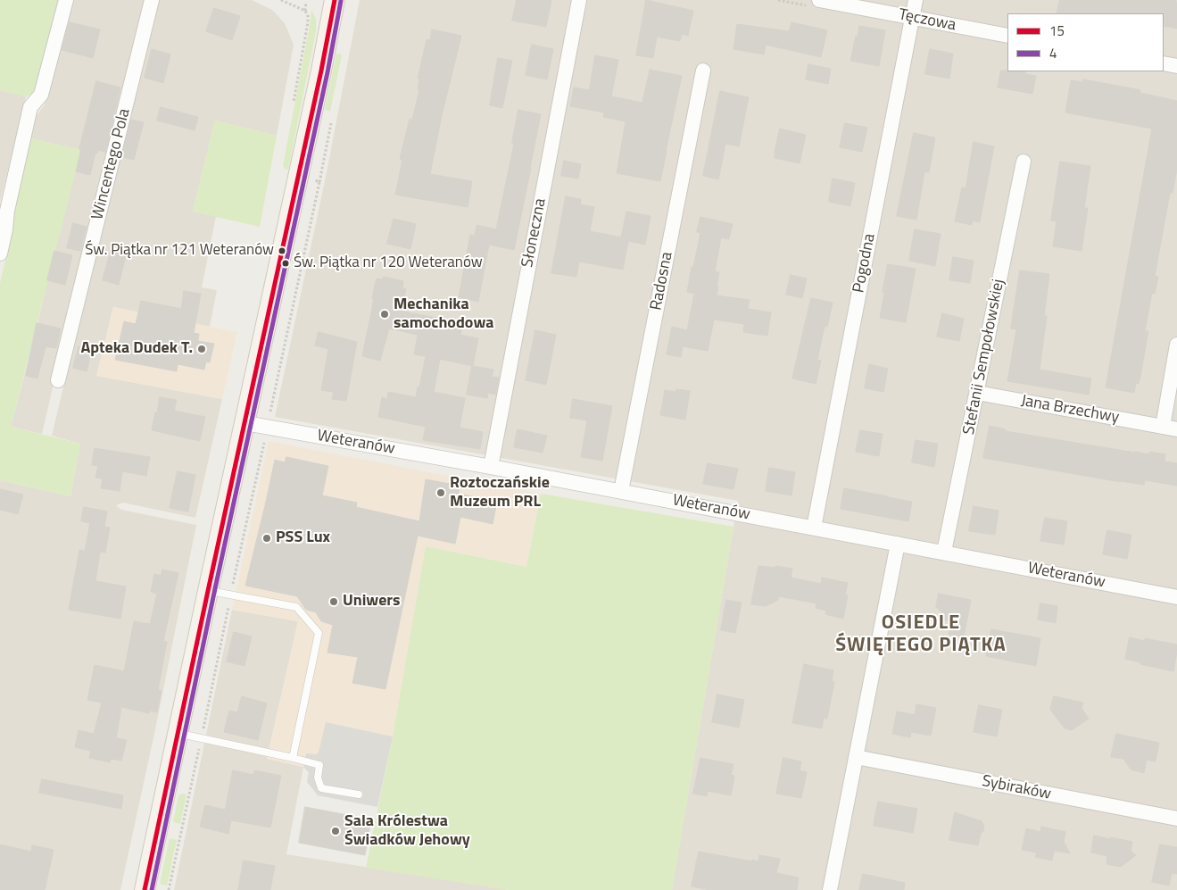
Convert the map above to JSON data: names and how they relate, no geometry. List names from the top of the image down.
{
  "streets": {
    "street": [
      "Tęczowa",
      "Wincentego Pola",
      "Słoneczna",
      "Pogodna",
      "Radosna",
      "Stefanii Sempołowskiej",
      "Jana Brzechwy",
      "Weteranów",
      "Sybiraków"
    ]
  },
  "crossings": [
    ["Tęczowa", "Pogodna"],
    ["Słoneczna", "Weteranów"],
    ["Pogodna", "Weteranów"],
    ["Radosna", "Weteranów"],
    ["Stefanii Sempołowskiej", "Jana Brzechwy"],
    ["Stefanii Sempołowskiej", "Weteranów"]
  ],
  "districts": ["OSIEDLE ŚWIĘTEGO PIĄTKA"],
  "places": [
    "Św. Piątka nr 121 Weteranów",
    "Św. Piątka nr 120 Weteranów",
    "Mechanika samochodowa",
    "Apteka Dudek T.",
    "Roztoczańskie Muzeum PRL",
    "PSS Lux",
    "Uniwers",
    "Sala Królestwa Świadków Jehowy"
  ],
  "lines": ["transit line 15", "transit line 4"],
  "legend": ["15", "4"]
}
